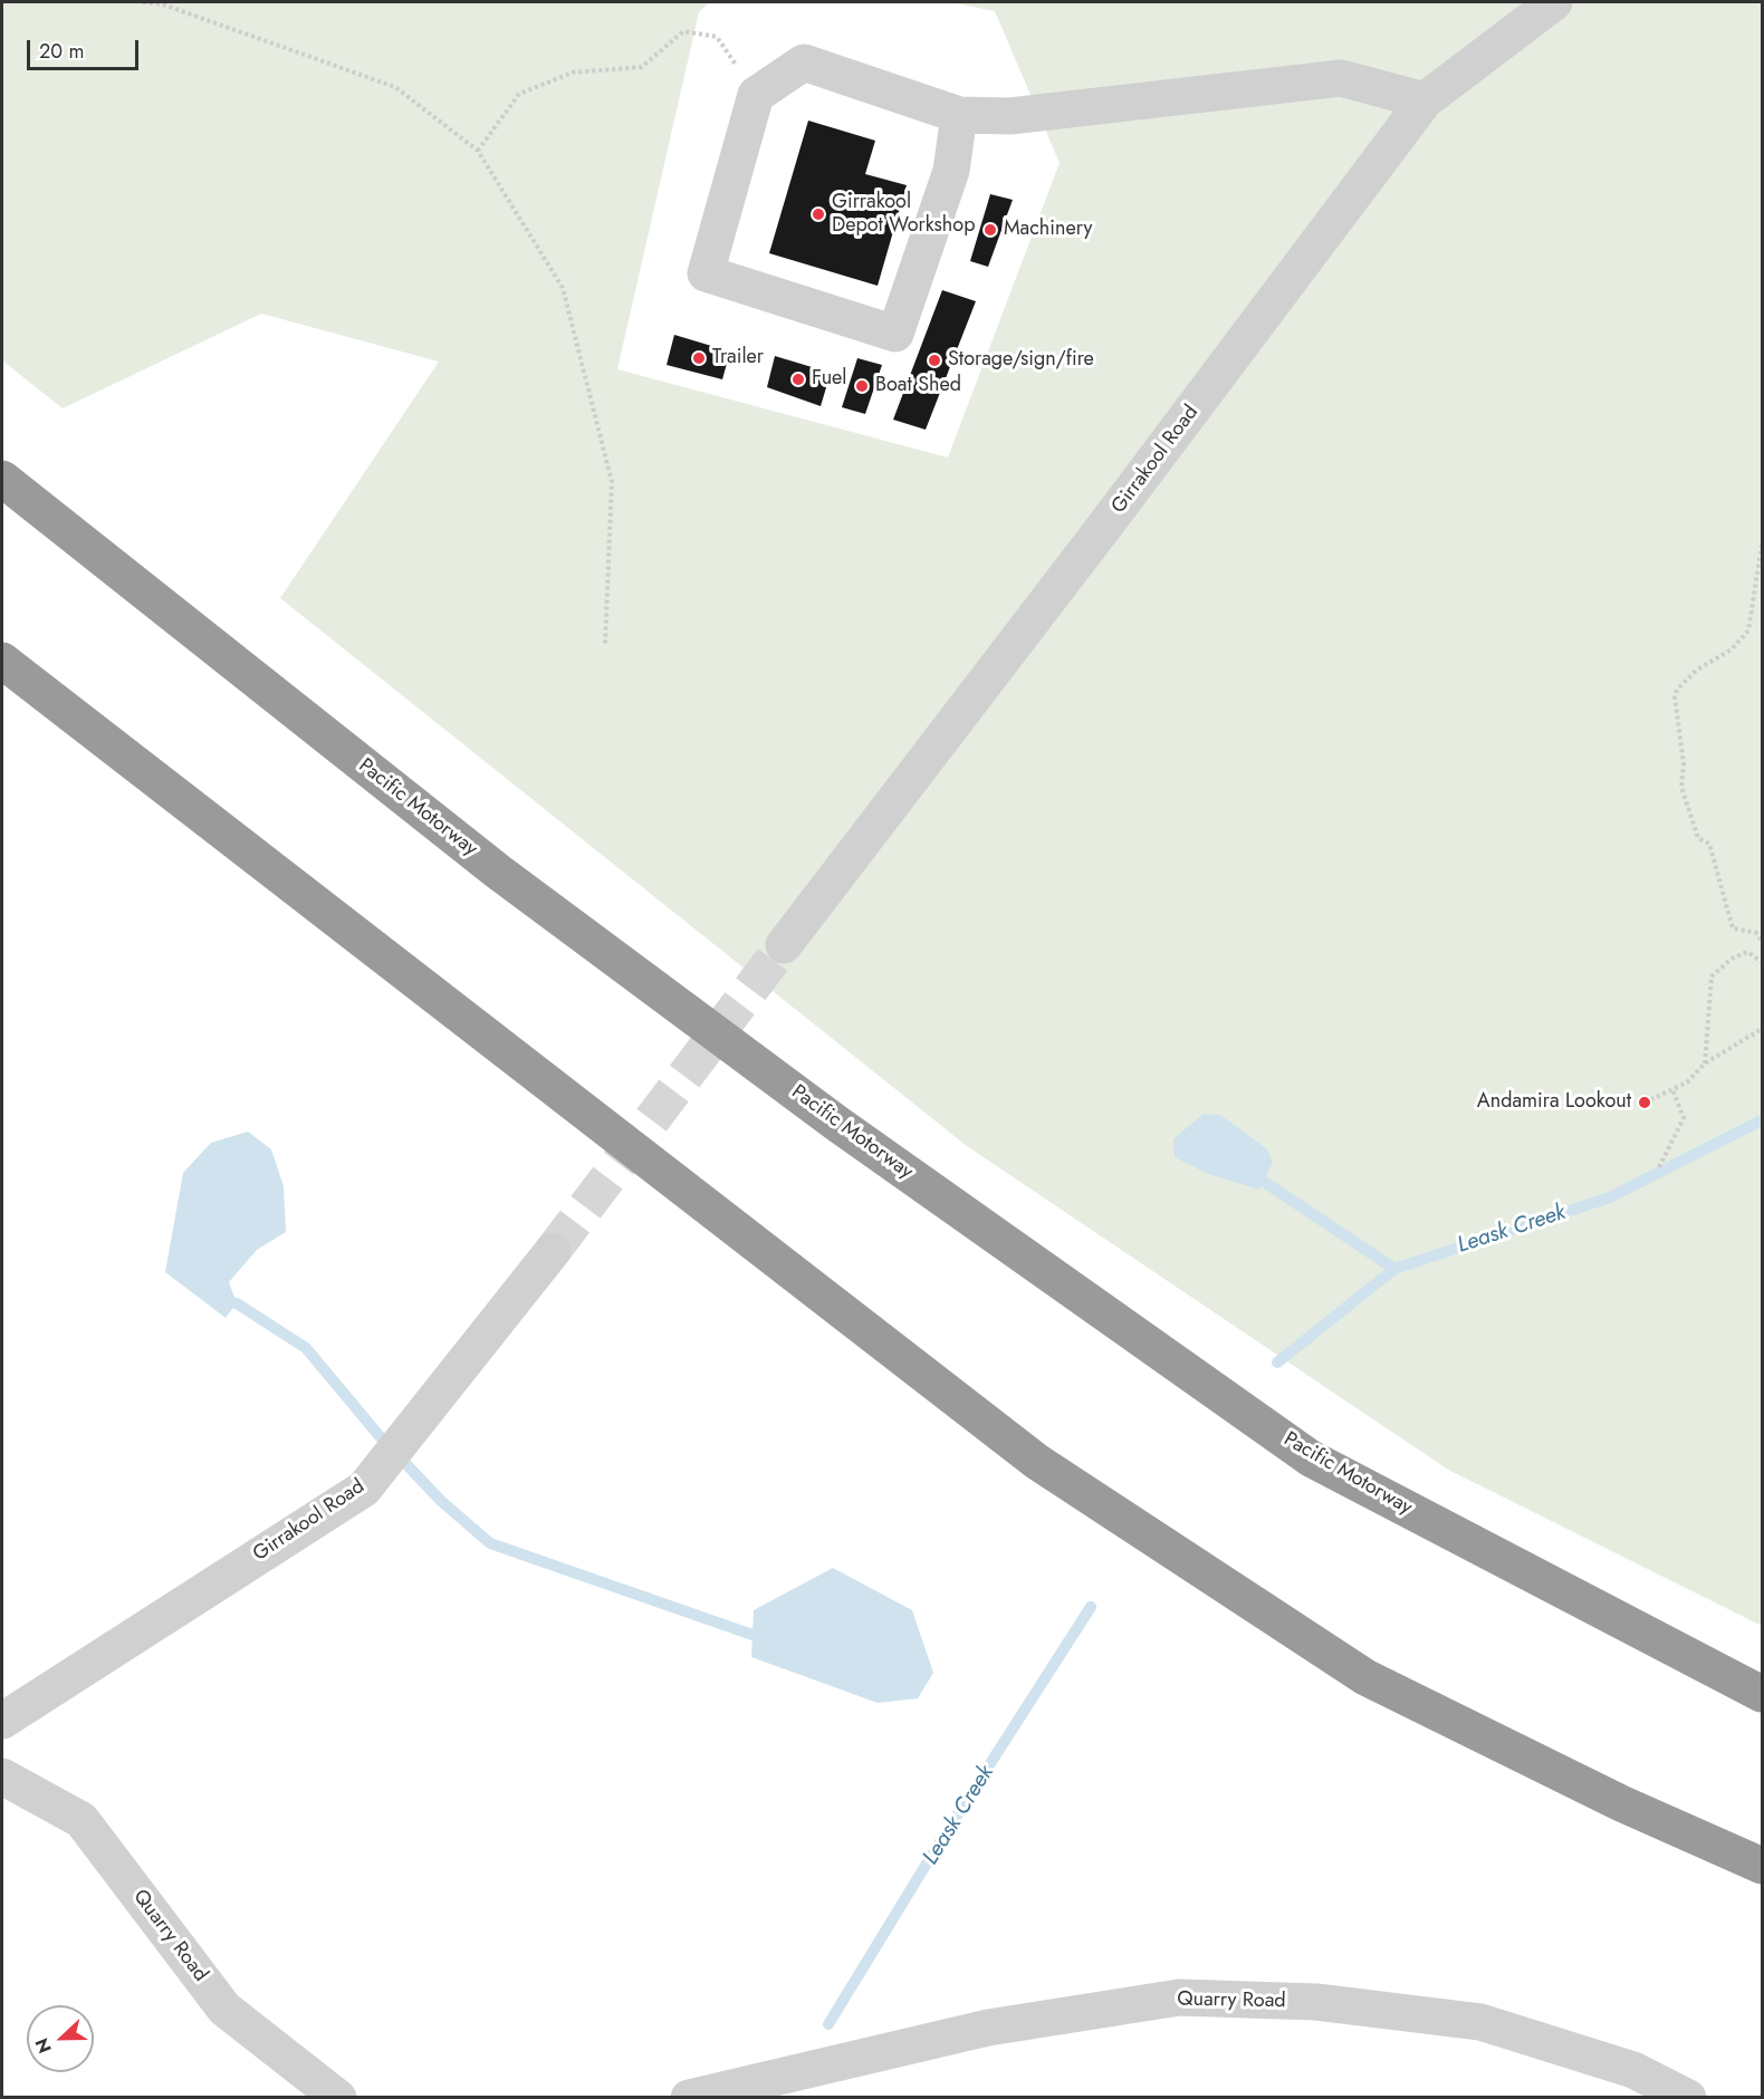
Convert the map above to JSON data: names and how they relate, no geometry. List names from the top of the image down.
{
  "streets": {
    "highway": ["Pacific Motorway"],
    "street": ["Girrakool Road", "Quarry Road"]
  },
  "water": ["Leask Creek"],
  "places": [
    "Girrakool Depot Workshop",
    "Machinery",
    "Trailer",
    "Storage/sign/fire",
    "Fuel",
    "Boat Shed",
    "Andamira Lookout"
  ],
  "scale_bar": "20 m",
  "north": "left"
}
